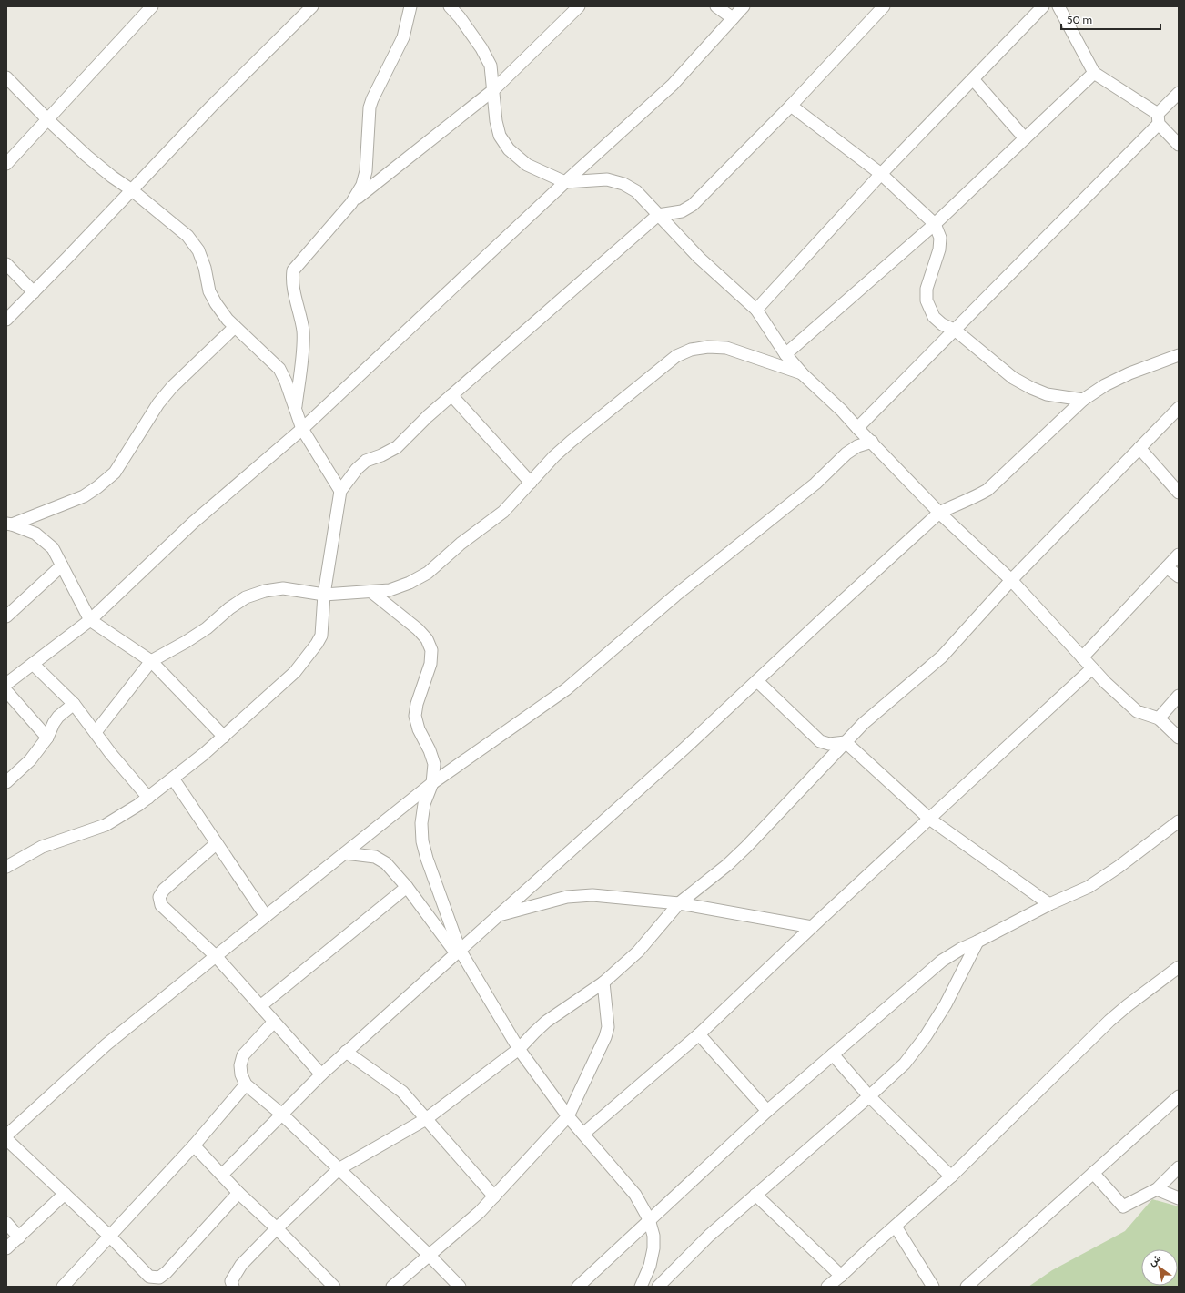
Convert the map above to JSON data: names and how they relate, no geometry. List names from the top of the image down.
{
  "scale_bar": "50 m",
  "north": "top left"
}
